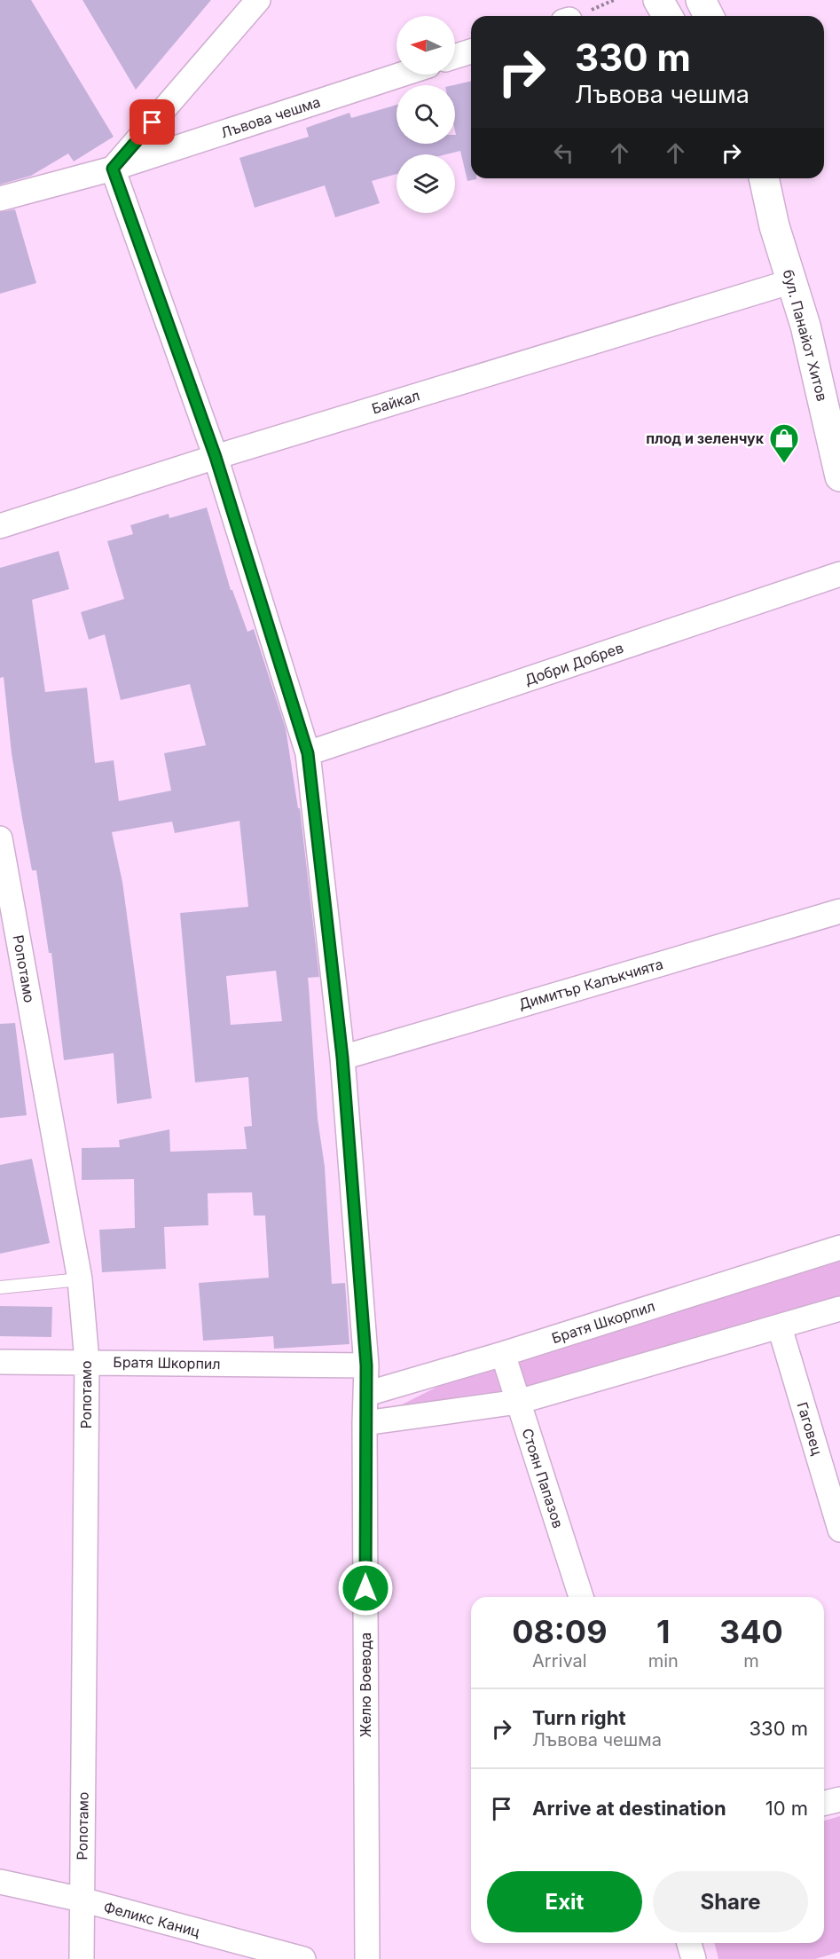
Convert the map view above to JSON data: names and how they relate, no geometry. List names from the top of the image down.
{
  "streets": {
    "street": [
      "Лъвова чешма",
      "бул. Панайот Хитов",
      "Байкал",
      "Добри Добрев",
      "Ропотамо",
      "Димитър Калъкчията",
      "Братя Шкорпил",
      "Гаговец",
      "Стоян Папазов",
      "Желю Воевода",
      "Феликс Каниц"
    ]
  },
  "crossings": [
    ["Лъвова чешма", "Желю Воевода"],
    ["бул. Панайот Хитов", "Байкал"],
    ["Байкал", "Желю Воевода"],
    ["Добри Добрев", "Желю Воевода"],
    ["Ропотамо", "Братя Шкорпил"],
    ["Ропотамо", "Феликс Каниц"],
    ["Димитър Калъкчията", "Желю Воевода"],
    ["Братя Шкорпил", "Стоян Папазов"],
    ["Братя Шкорпил", "Желю Воевода"]
  ],
  "places": {
    "shop": ["плод и зеленчук"]
  },
  "north": "left",
  "page": {
    "turn": ["330 m", "Лъвова чешма"],
    "eta": [
      "08:09",
      "Arrival",
      "1",
      "min",
      "340",
      "m"
    ],
    "list": [
      {
        "name": "Turn right",
        "note": "Лъвова чешма",
        "value": "330 m"
      },
      {
        "name": "Arrive at destination",
        "value": "10 m"
      }
    ],
    "buttons": ["Exit", "Share"]
  }
}
